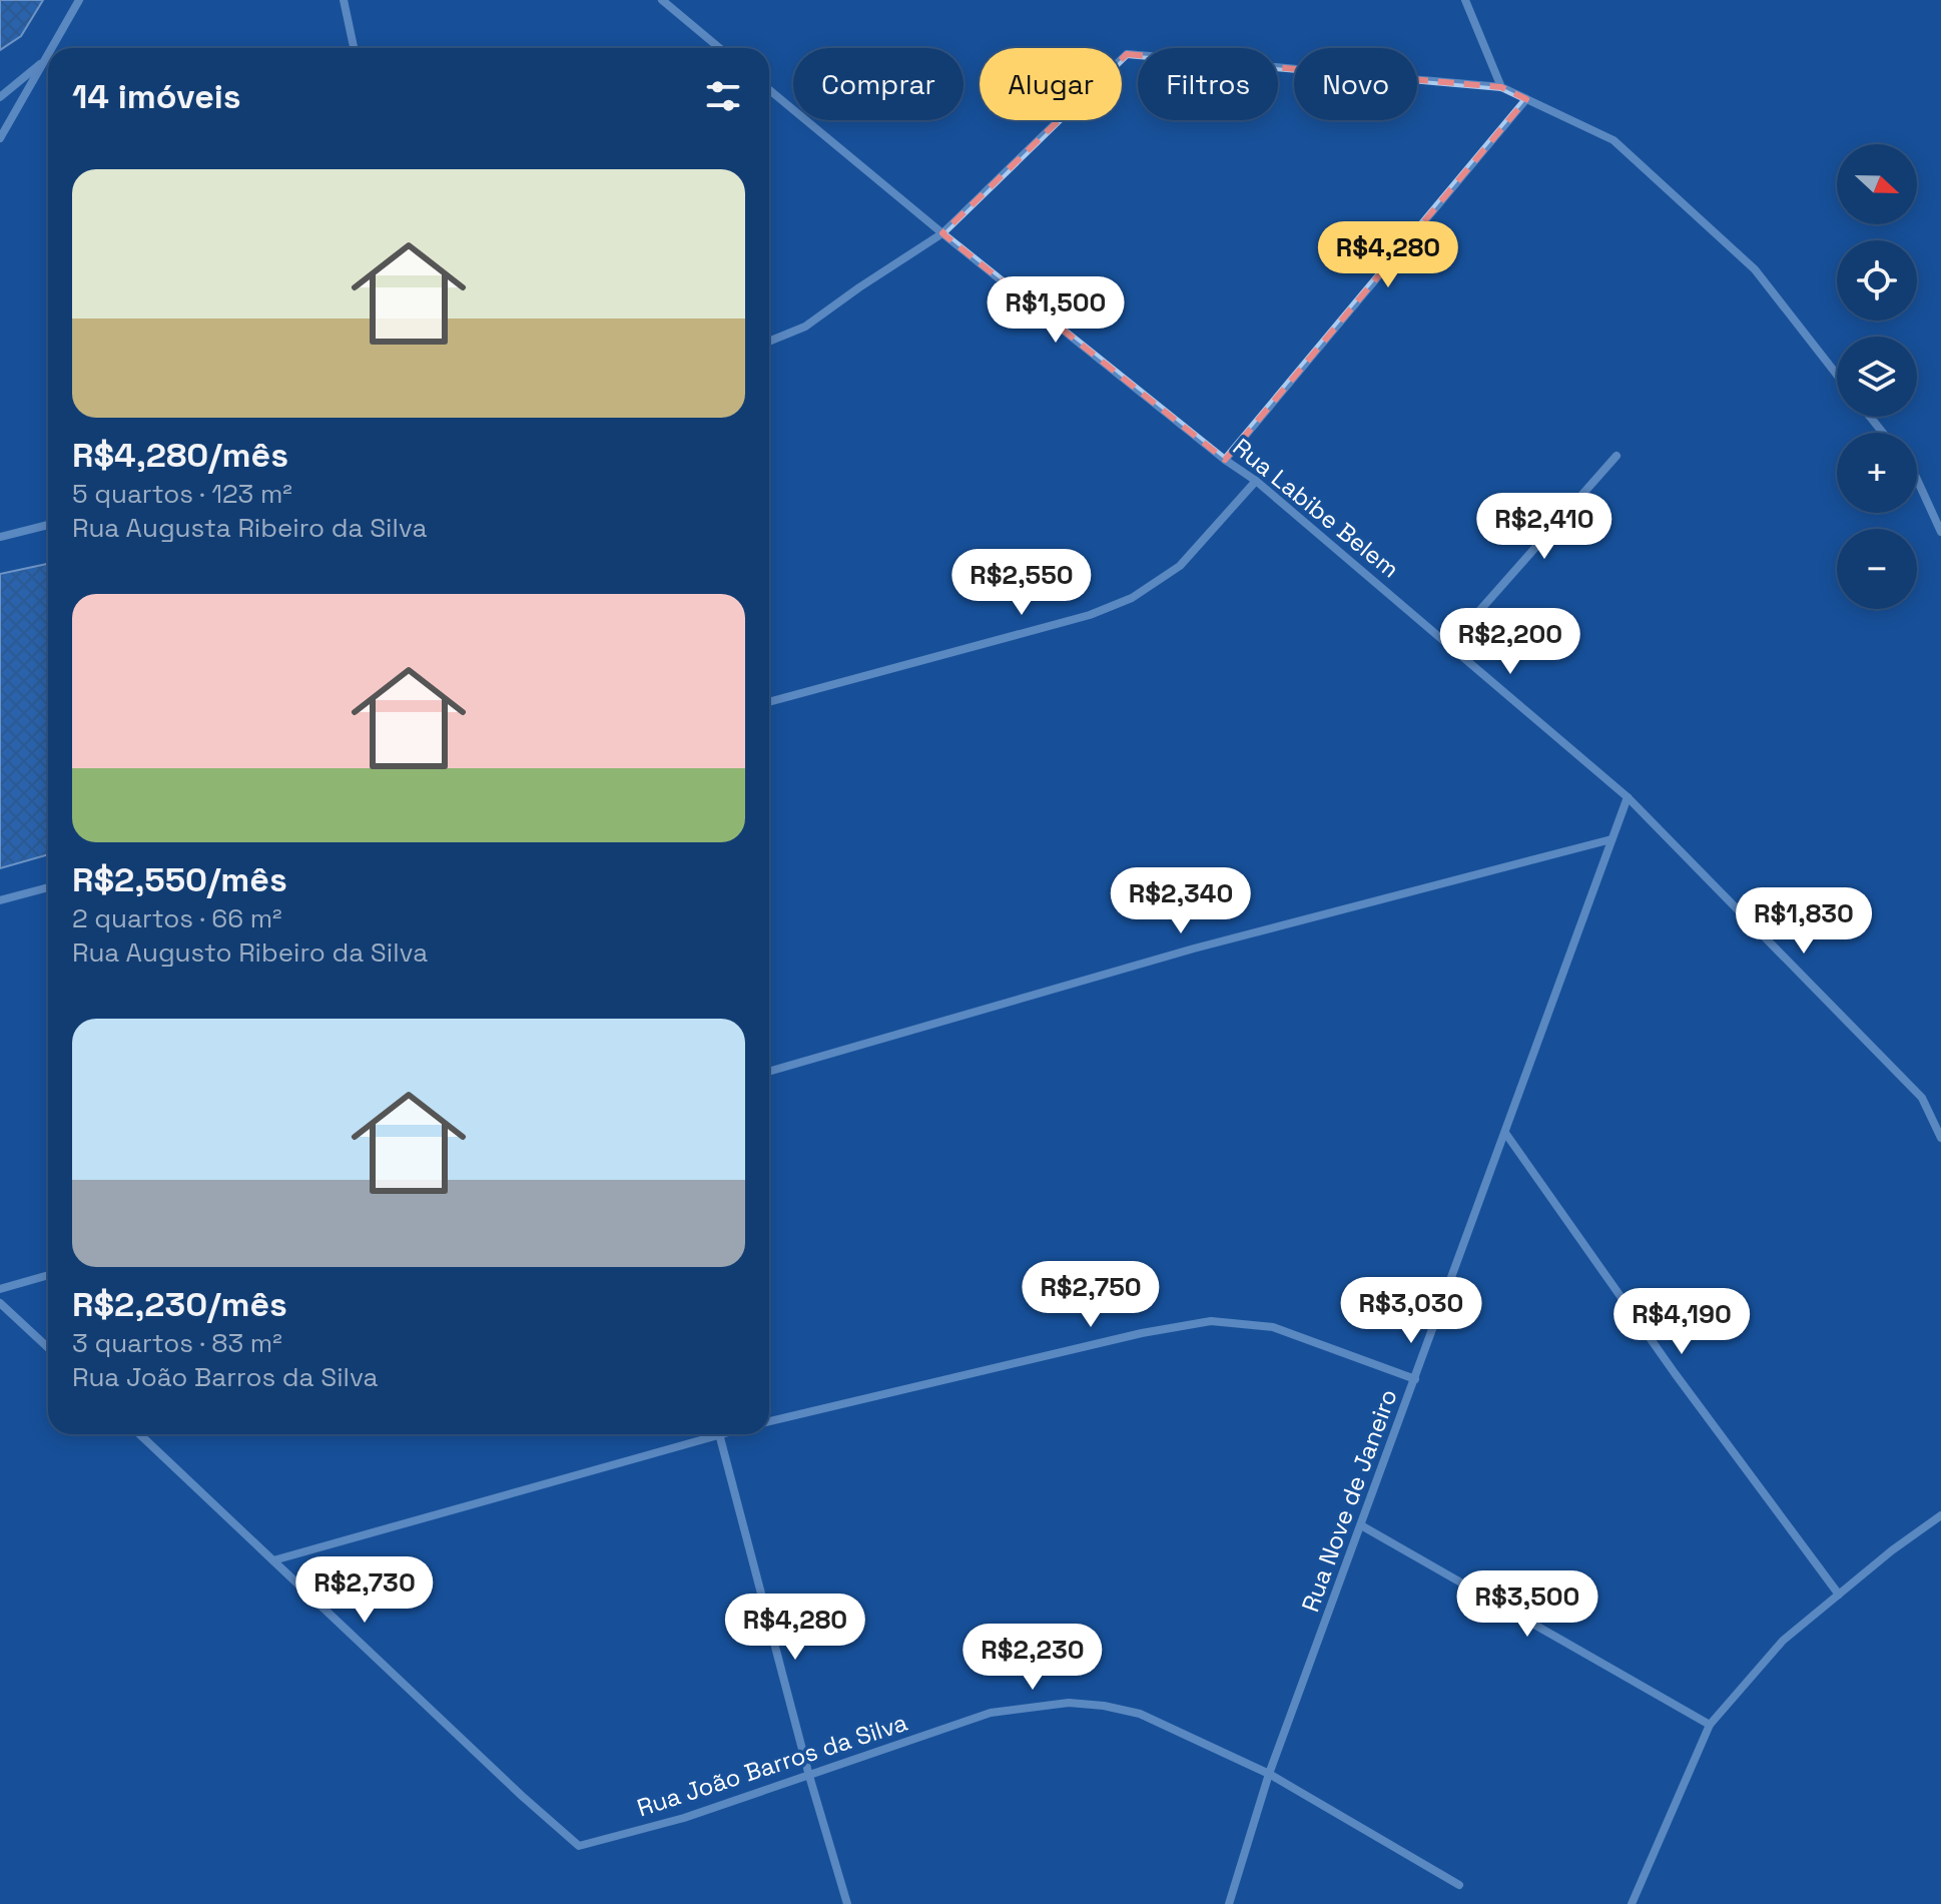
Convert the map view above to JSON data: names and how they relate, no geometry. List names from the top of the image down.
{
  "streets": {
    "street": ["Rua Labibe Belem", "Rua Nove de Janeiro", "Rua João Barros da Silva"]
  },
  "crossings": [
    ["Rua Labibe Belem", "Rua Nove de Janeiro"],
    ["Rua Nove de Janeiro", "Rua João Barros da Silva"]
  ],
  "north": "right",
  "page": {
    "chip": [
      "Comprar",
      "Alugar",
      "Filtros",
      "Novo"
    ],
    "heading": "14 imóveis",
    "map_buttons": ["+", "−"],
    "list": [
      {
        "name": "R$4,280/mês",
        "note": "5 quartos · 123 m² · Rua Augusta Ribeiro da Silva"
      },
      {
        "name": "R$2,550/mês",
        "note": "2 quartos · 66 m² · Rua Augusto Ribeiro da Silva"
      },
      {
        "name": "R$2,230/mês",
        "note": "3 quartos · 83 m² · Rua João Barros da Silva"
      }
    ],
    "price": [
      "R$4,280",
      "R$1,500",
      "R$2,410",
      "R$2,550",
      "R$2,200",
      "R$2,340",
      "R$1,830",
      "R$2,750",
      "R$3,030",
      "R$4,190",
      "R$2,730",
      "R$3,500",
      "R$4,280",
      "R$2,230"
    ]
  }
}
